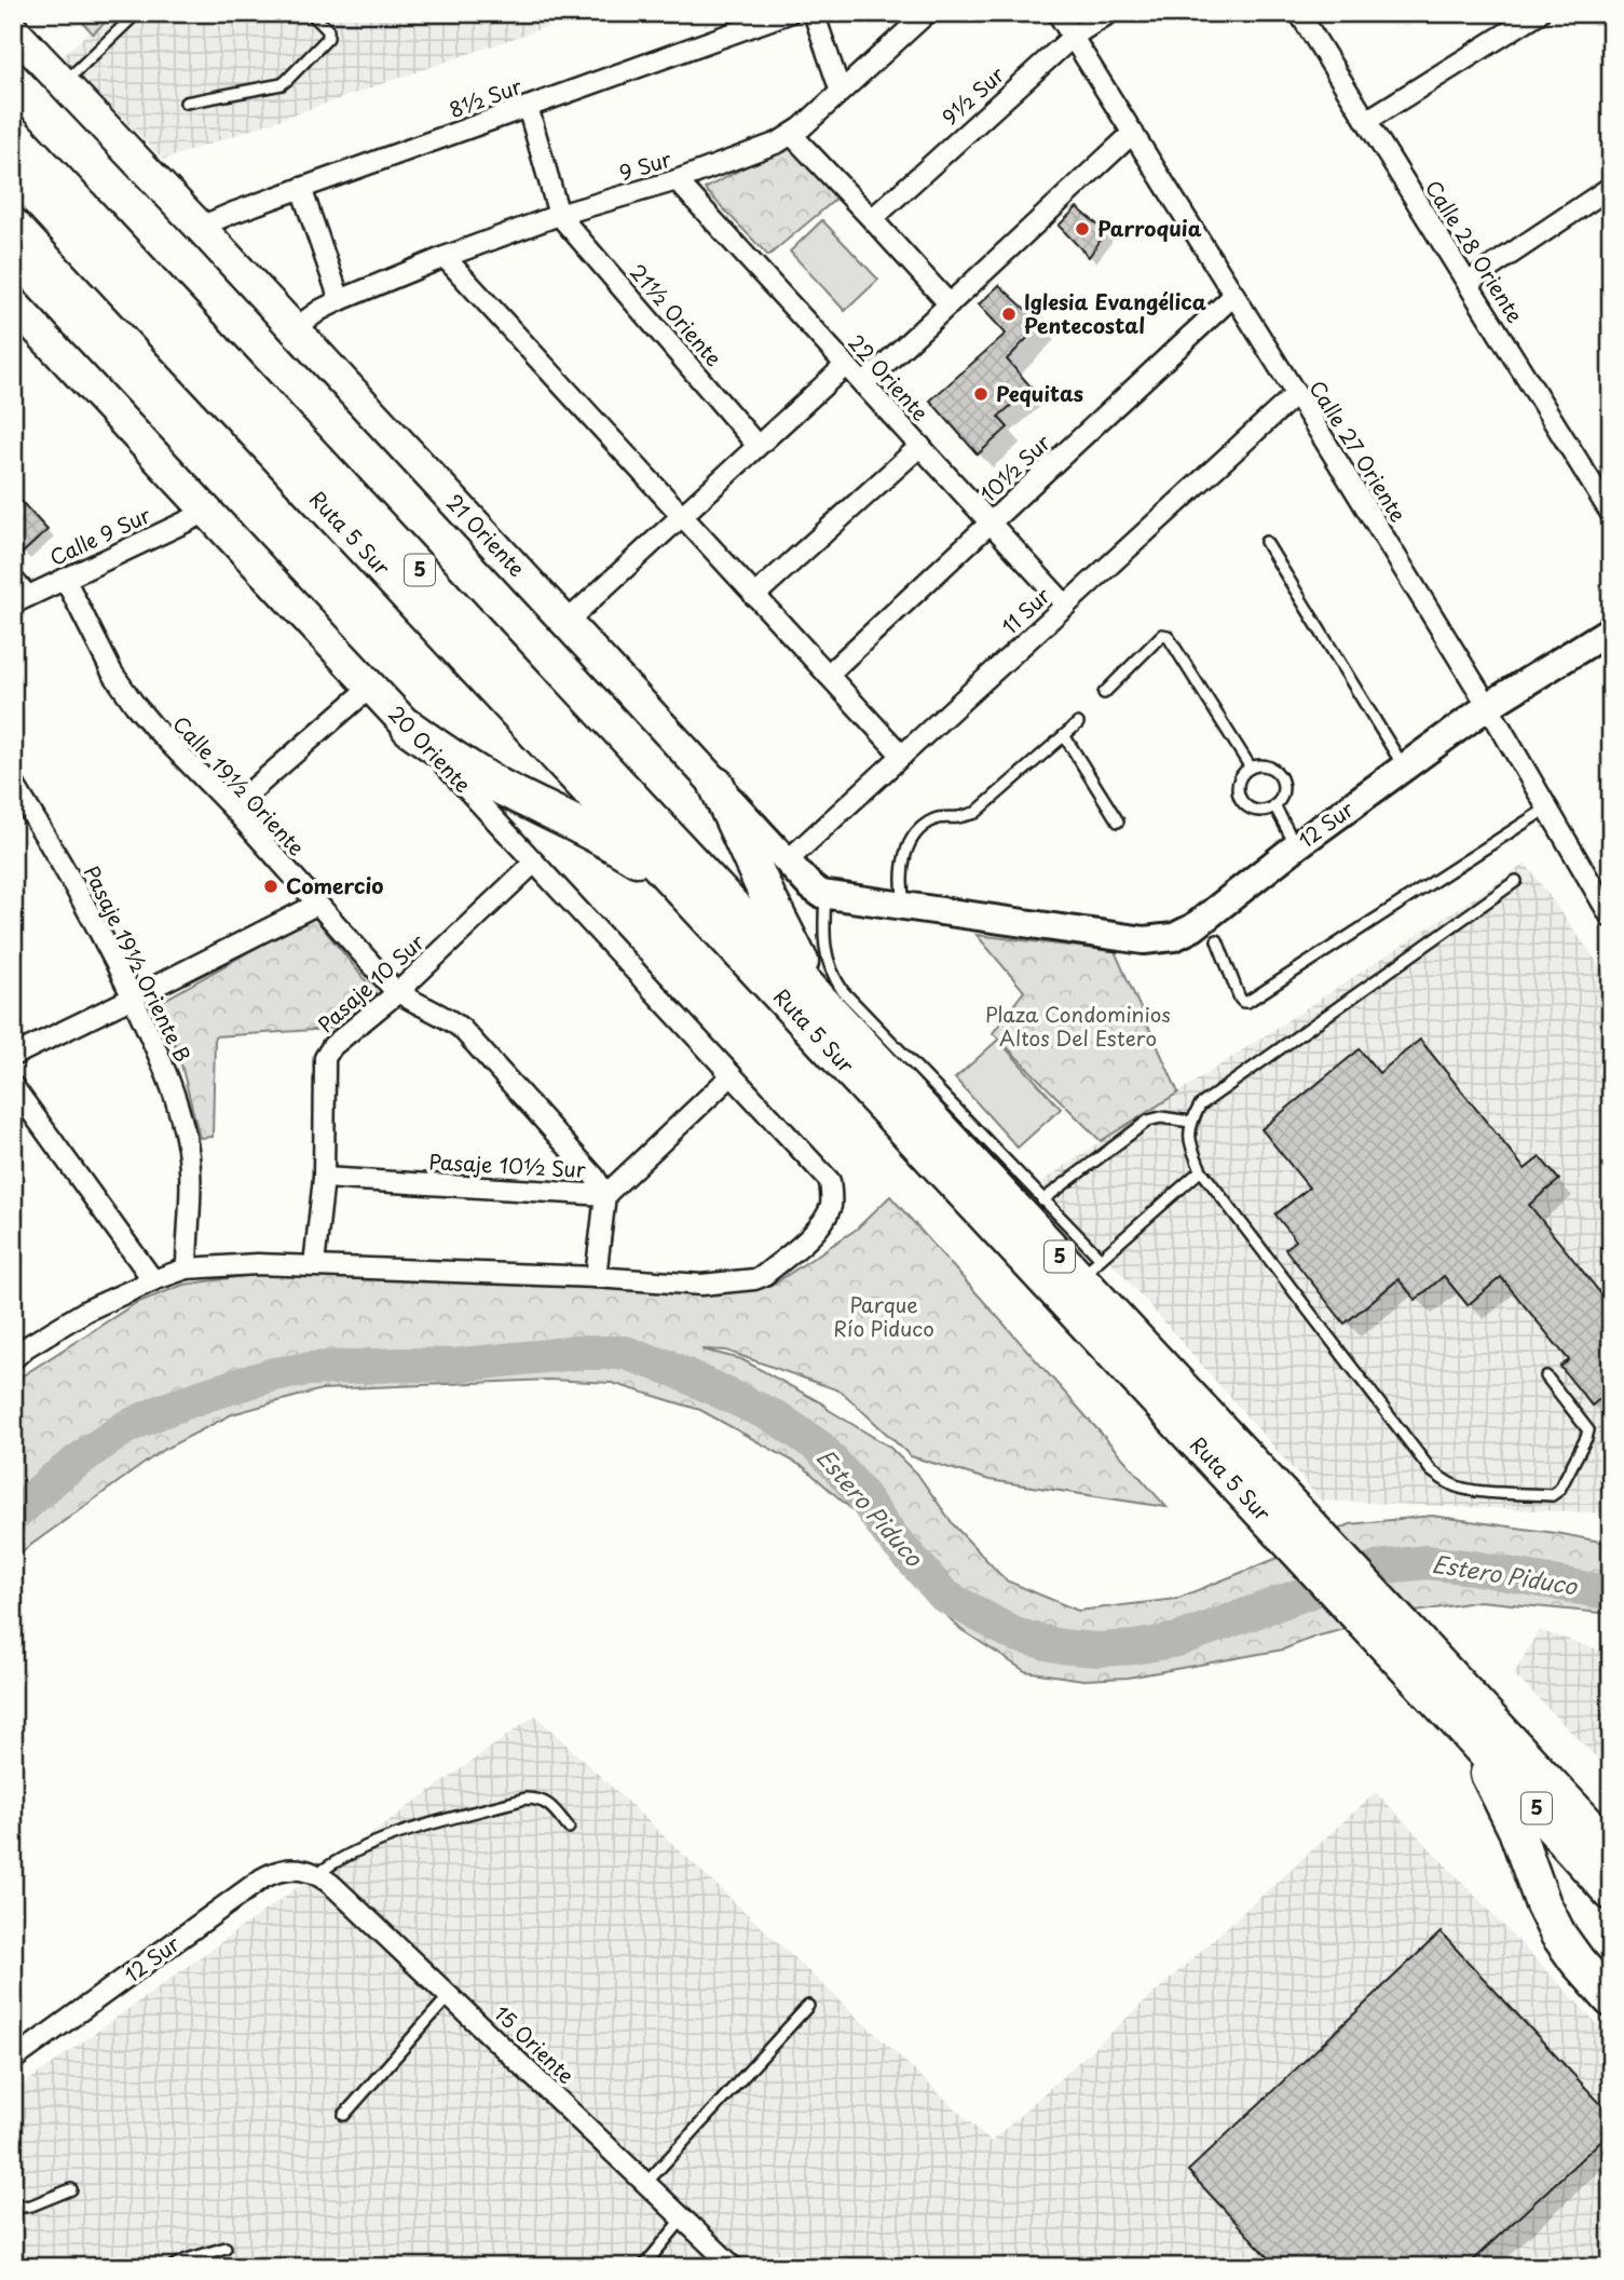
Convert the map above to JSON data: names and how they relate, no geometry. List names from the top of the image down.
{
  "streets": {
    "highway": ["Ruta 5 Sur", "5"],
    "main road": ["21 Oriente", "20 Oriente"],
    "street": [
      "9½ Sur",
      "8½ Sur",
      "9 Sur",
      "Calle 28 Oriente",
      "21½ Oriente",
      "22 Oriente",
      "Calle 27 Oriente",
      "10½ Sur",
      "Calle 9 Sur",
      "11 Sur",
      "Calle 19½ Oriente",
      "12 Sur",
      "Pasaje 19½ Oriente B",
      "Pasaje 10 Sur",
      "Pasaje 10½ Sur",
      "15 Oriente"
    ]
  },
  "crossings": [
    ["9½ Sur", "Calle 27 Oriente"],
    ["8½ Sur", "21 Oriente"],
    ["9 Sur", "21½ Oriente"],
    ["9 Sur", "22 Oriente"],
    ["9 Sur", "21 Oriente"],
    ["22 Oriente", "10½ Sur"],
    ["22 Oriente", "11 Sur"],
    ["Calle 27 Oriente", "10½ Sur"],
    ["Calle 27 Oriente", "11 Sur"],
    ["Calle 27 Oriente", "12 Sur"],
    ["21 Oriente", "11 Sur"],
    ["Calle 9 Sur", "20 Oriente"],
    ["Calle 9 Sur", "Calle 19½ Oriente"],
    ["20 Oriente", "Pasaje 10 Sur"],
    ["20 Oriente", "Pasaje 10½ Sur"],
    ["Calle 19½ Oriente", "Pasaje 10 Sur"],
    ["Calle 19½ Oriente", "Pasaje 10½ Sur"],
    ["12 Sur", "15 Oriente"],
    ["Pasaje 10 Sur", "Pasaje 10½ Sur"]
  ],
  "water": ["Estero Piduco"],
  "parks": ["Plaza Condominios Altos Del Estero", "Parque Río Piduco"],
  "places": [
    "Parroquia",
    "Iglesia Evangélica Pentecostal",
    "Pequitas",
    "Comercio"
  ]
}
